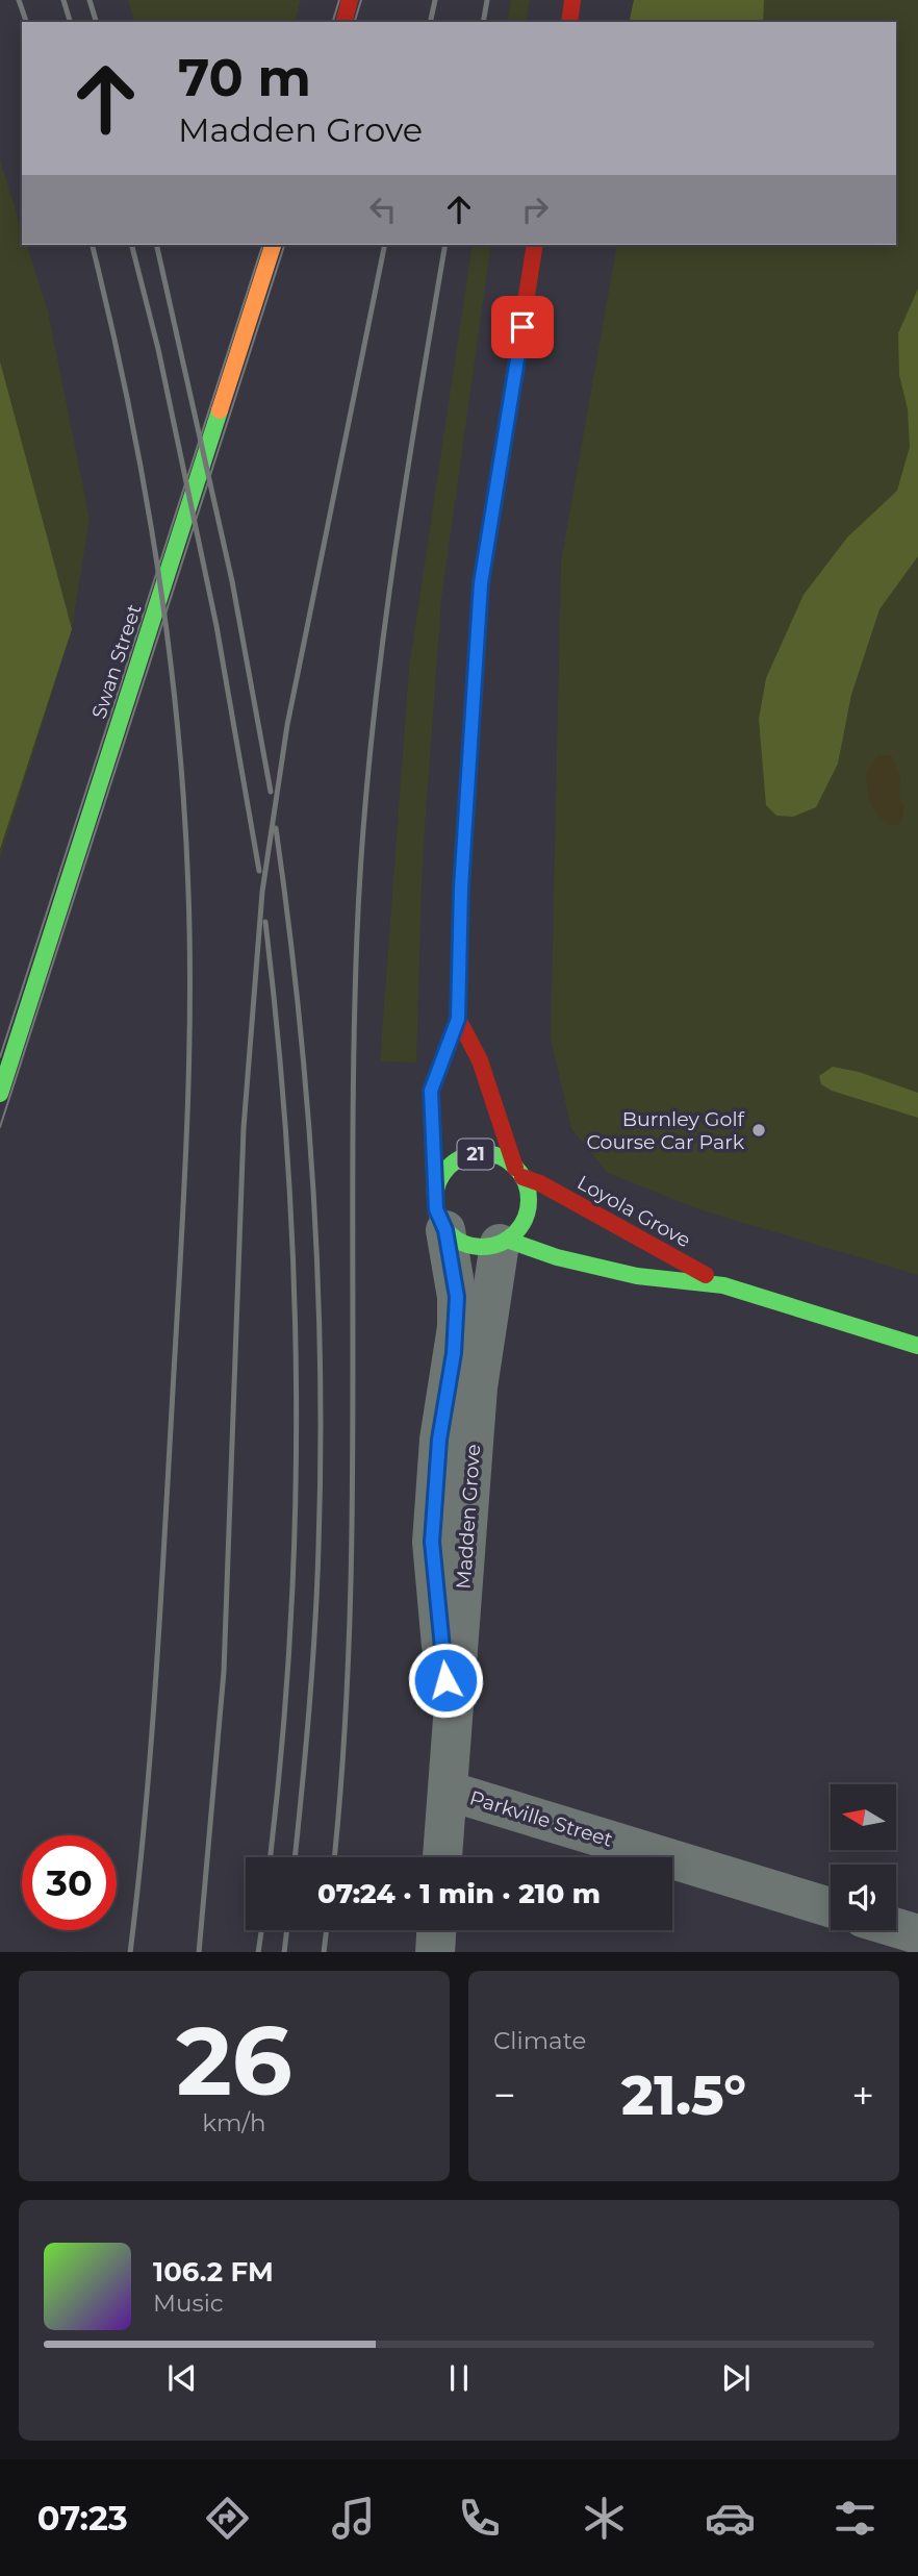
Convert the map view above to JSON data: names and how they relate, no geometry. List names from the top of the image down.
{
  "streets": {
    "main road": [
      "Swan Street",
      "21",
      "Loyola Grove",
      "Madden Grove"
    ],
    "street": ["Parkville Street"]
  },
  "crossings": [
    ["21", "Loyola Grove"],
    ["21", "Madden Grove"],
    ["Loyola Grove", "Madden Grove"],
    ["Madden Grove", "Parkville Street"]
  ],
  "places": ["Burnley Golf Course Car Park"],
  "north": "left",
  "page": {
    "turn": ["70 m", "Madden Grove"],
    "limit": "30",
    "trip": "07:24 · 1 min · 210 m",
    "tile": [
      ["26", "km/h"],
      "Climate"
    ],
    "heat": ["−", "21.5°", "+"],
    "song": ["106.2 FM", "Music"],
    "tabs": "07:23"
  }
}
